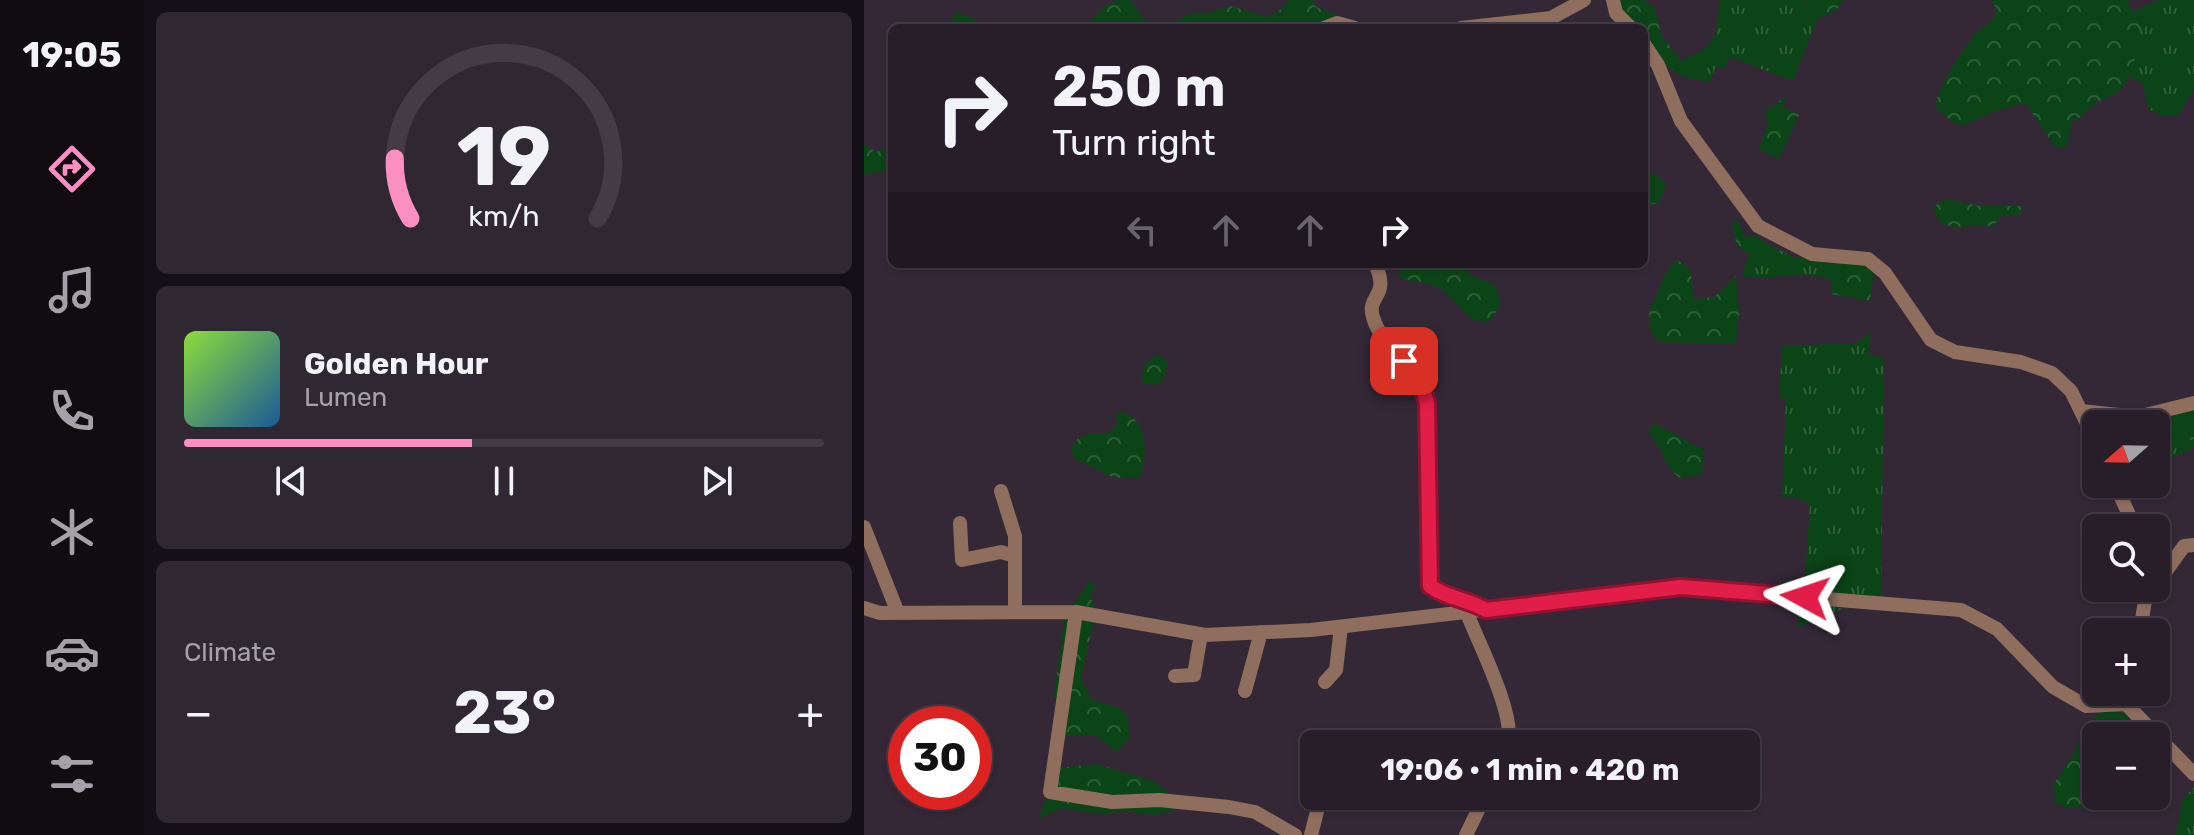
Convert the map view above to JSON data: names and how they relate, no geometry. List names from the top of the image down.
{
  "north": "left",
  "page": {
    "tabs": "19:05",
    "turn": ["250 m", "Turn right"],
    "song": ["Golden Hour", "Lumen"],
    "map_buttons": ["+", "−"],
    "tile": "Climate",
    "heat": ["−", "23°", "+"],
    "limit": "30",
    "trip": "19:06 · 1 min · 420 m",
    "gauge": ["19", "km/h"]
  }
}
